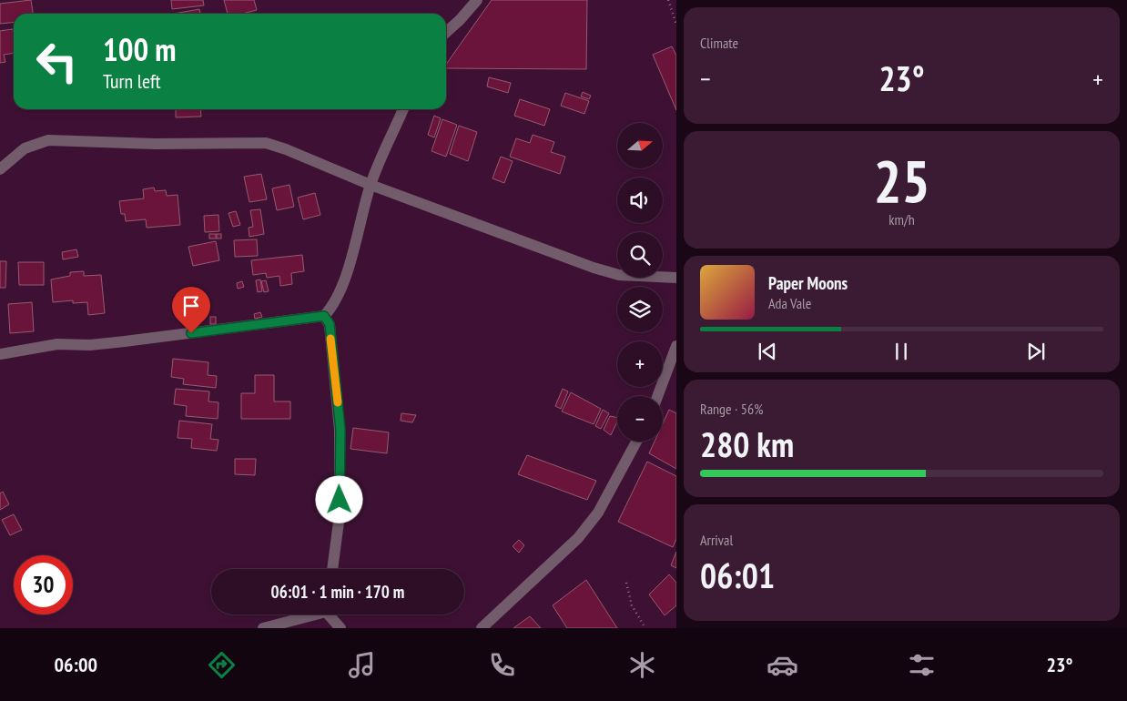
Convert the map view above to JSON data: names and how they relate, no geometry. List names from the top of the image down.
{
  "north": "right",
  "page": {
    "tile": [
      "Climate",
      ["25", "km/h"],
      ["Range · 56%", "280 km"],
      ["Arrival", "06:01"]
    ],
    "turn": ["100 m", "Turn left"],
    "heat": ["−", "23°", "+"],
    "map_buttons": ["+", "−"],
    "song": ["Paper Moons", "Ada Vale"],
    "limit": "30",
    "trip": "06:01 · 1 min · 170 m",
    "tabs": ["06:00", "23°"]
  }
}
